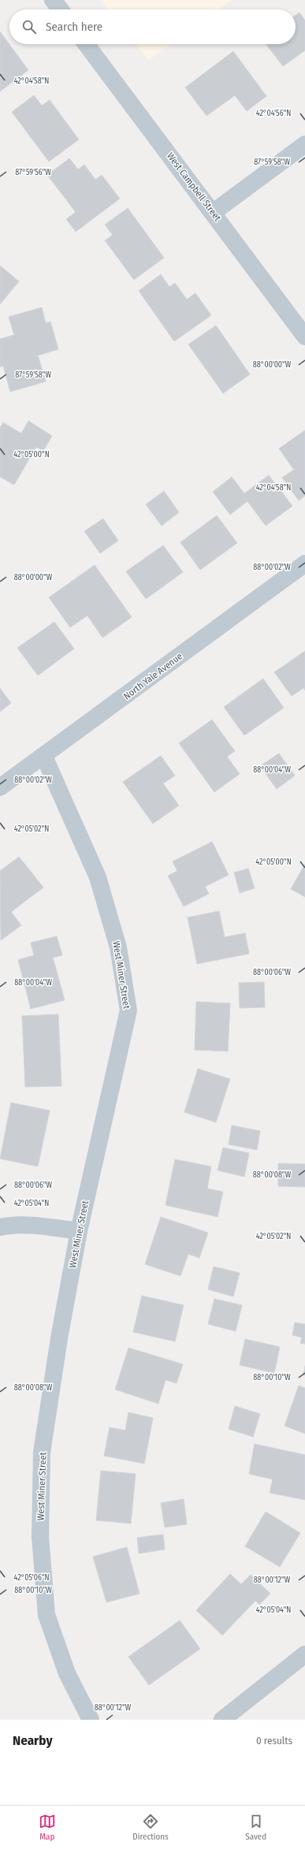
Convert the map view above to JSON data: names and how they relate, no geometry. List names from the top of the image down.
{
  "streets": {
    "street": ["West Campbell Street", "North Yale Avenue", "West Miner Street"]
  },
  "crossings": [
    ["North Yale Avenue", "West Miner Street"]
  ],
  "page": {
    "search": "Search here",
    "heading": ["Nearby", "0 results"],
    "nav": ["Map", "Directions", "Saved"]
  },
  "coordinates": [
    "42°04'58\"N",
    "42°04'56\"N",
    "87°59'58\"W",
    "87°59'56\"W",
    "88°00'00\"W",
    "42°05'00\"N",
    "88°00'02\"W",
    "88°00'04\"W",
    "42°05'02\"N",
    "88°00'06\"W",
    "88°00'08\"W",
    "42°05'04\"N",
    "88°00'10\"W",
    "42°05'06\"N",
    "88°00'12\"W"
  ]
}
